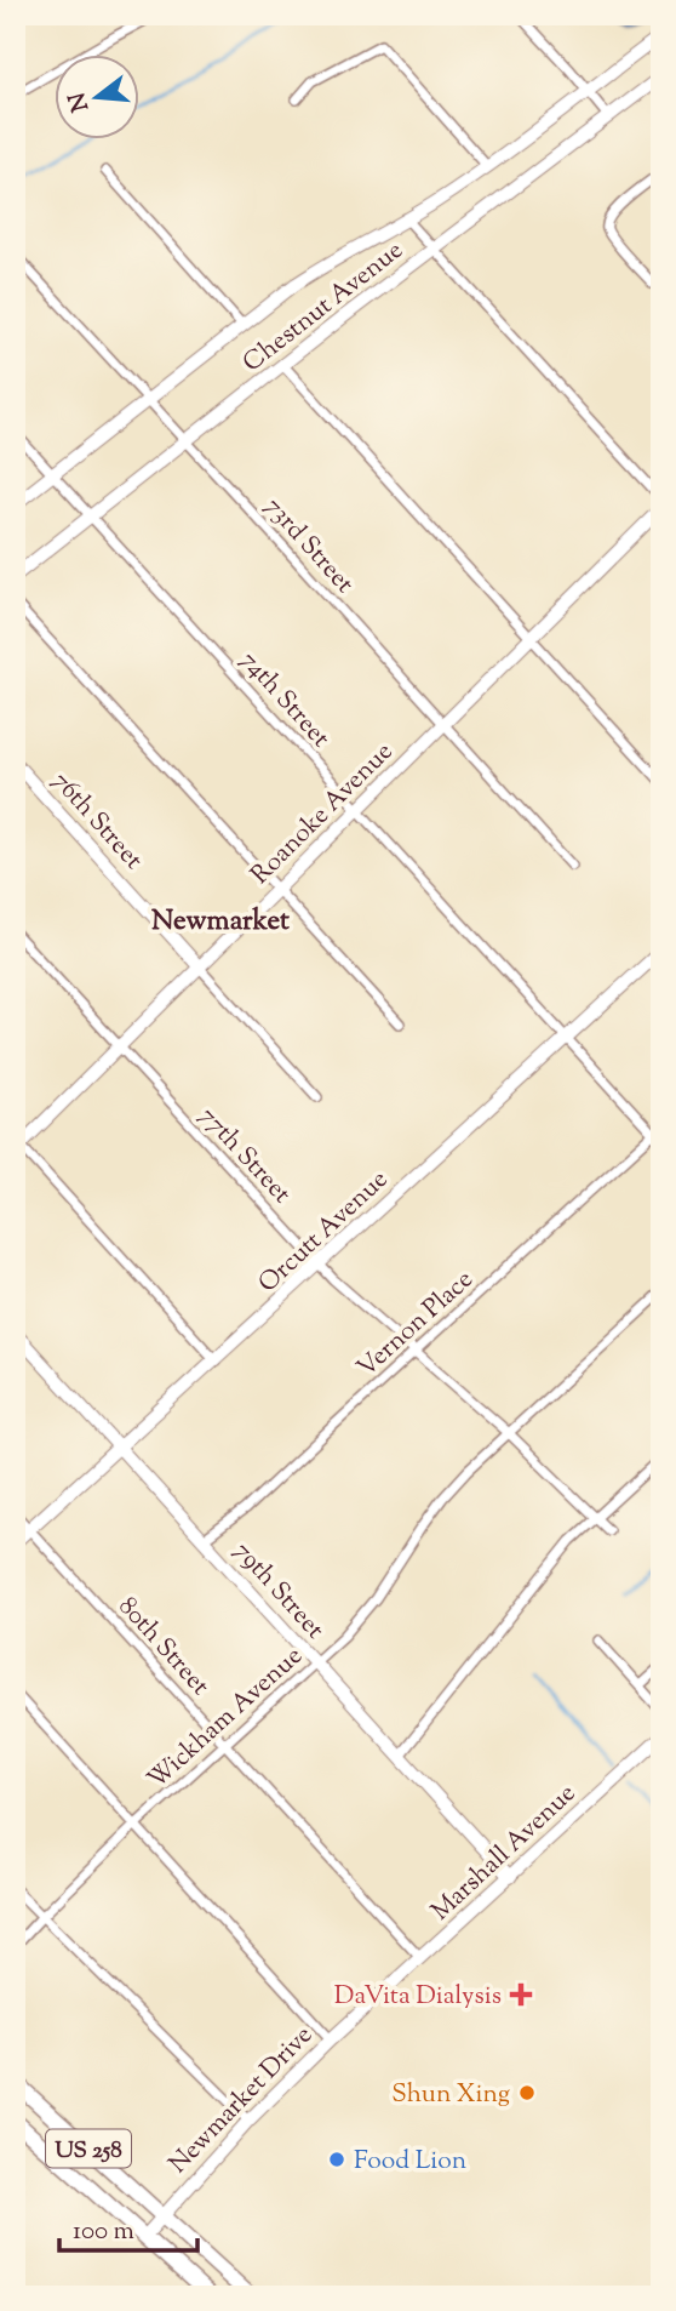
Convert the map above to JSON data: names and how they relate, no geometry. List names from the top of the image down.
{
  "streets": {
    "highway": ["US 258"],
    "street": [
      "Chestnut Avenue",
      "73rd Street",
      "74th Street",
      "Roanoke Avenue",
      "76th Street",
      "77th Street",
      "Orcutt Avenue",
      "Vernon Place",
      "79th Street",
      "80th Street",
      "Wickham Avenue",
      "Marshall Avenue",
      "Newmarket Drive"
    ]
  },
  "crossings": [
    ["Chestnut Avenue", "73rd Street"],
    ["Chestnut Avenue", "74th Street"],
    ["73rd Street", "Roanoke Avenue"],
    ["74th Street", "Roanoke Avenue"],
    ["74th Street", "Orcutt Avenue"],
    ["74th Street", "Vernon Place"],
    ["Roanoke Avenue", "76th Street"],
    ["Roanoke Avenue", "77th Street"],
    ["77th Street", "Orcutt Avenue"],
    ["77th Street", "Vernon Place"],
    ["77th Street", "Wickham Avenue"],
    ["Orcutt Avenue", "79th Street"],
    ["Orcutt Avenue", "80th Street"],
    ["Vernon Place", "79th Street"],
    ["79th Street", "Wickham Avenue"],
    ["79th Street", "Marshall Avenue"],
    ["80th Street", "Wickham Avenue"],
    ["80th Street", "Marshall Avenue"],
    ["Marshall Avenue", "Newmarket Drive"],
    ["Newmarket Drive", "US 258"]
  ],
  "districts": ["Newmarket"],
  "places": {
    "health": ["DaVita Dialysis"],
    "other": ["Shun Xing", "Food Lion"]
  },
  "scale_bar": "100 m",
  "north": "left"
}
